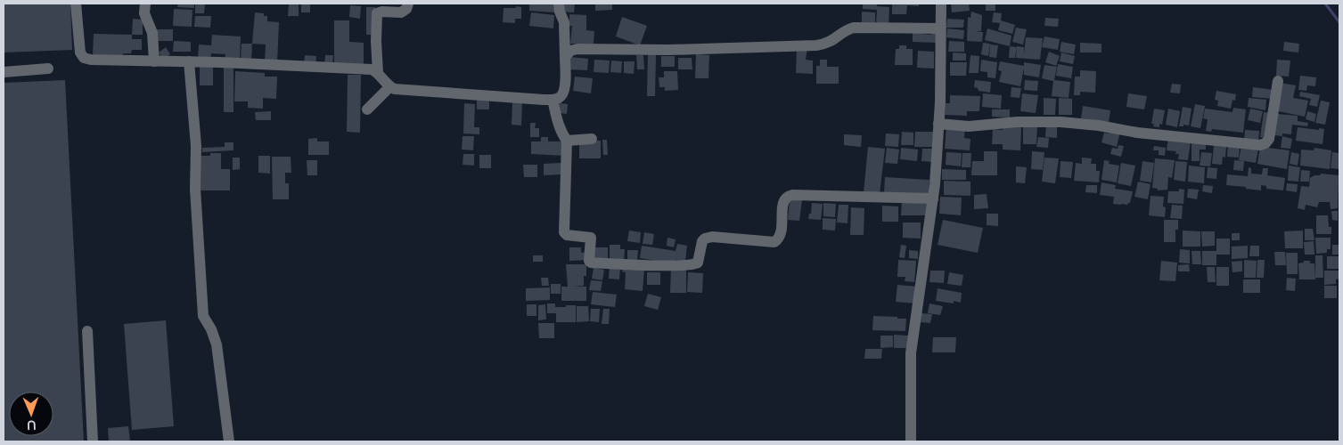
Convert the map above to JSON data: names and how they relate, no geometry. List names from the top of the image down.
{
  "north": "bottom"
}
